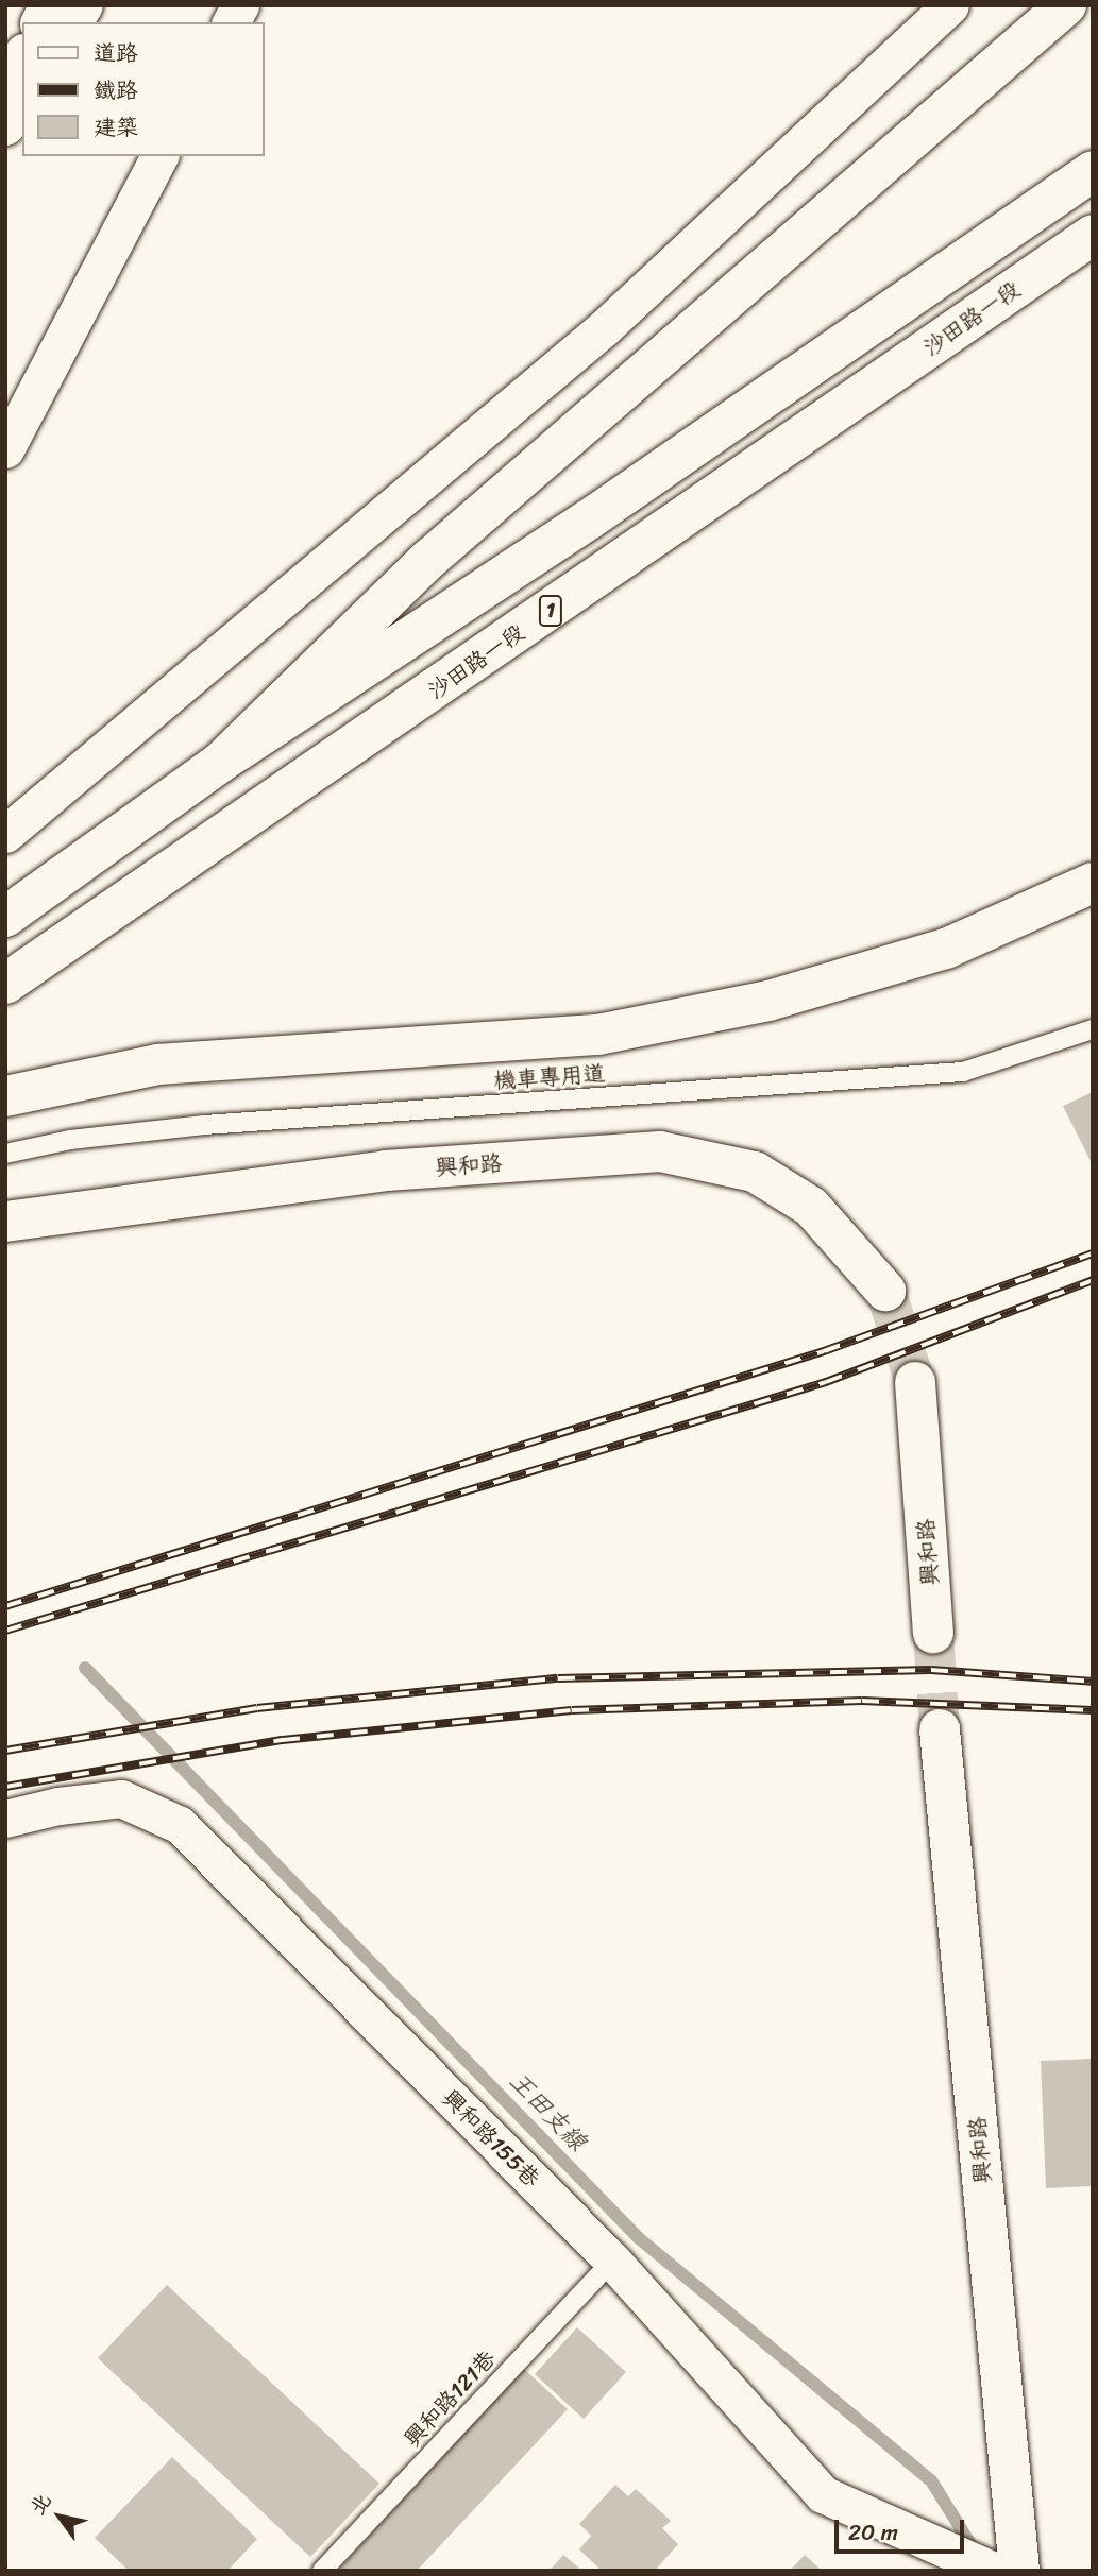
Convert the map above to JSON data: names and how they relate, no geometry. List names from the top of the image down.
{
  "streets": {
    "main road": ["沙田路一段", "1", "興和路"],
    "street": ["興和路155巷"],
    "lane": ["機車專用道", "興和路121巷"]
  },
  "crossings": [
    ["興和路155巷", "興和路121巷"]
  ],
  "water": ["王田支線"],
  "legend": ["道路", "鐵路", "建築"],
  "scale_bar": "20 m",
  "north": "top left"
}
